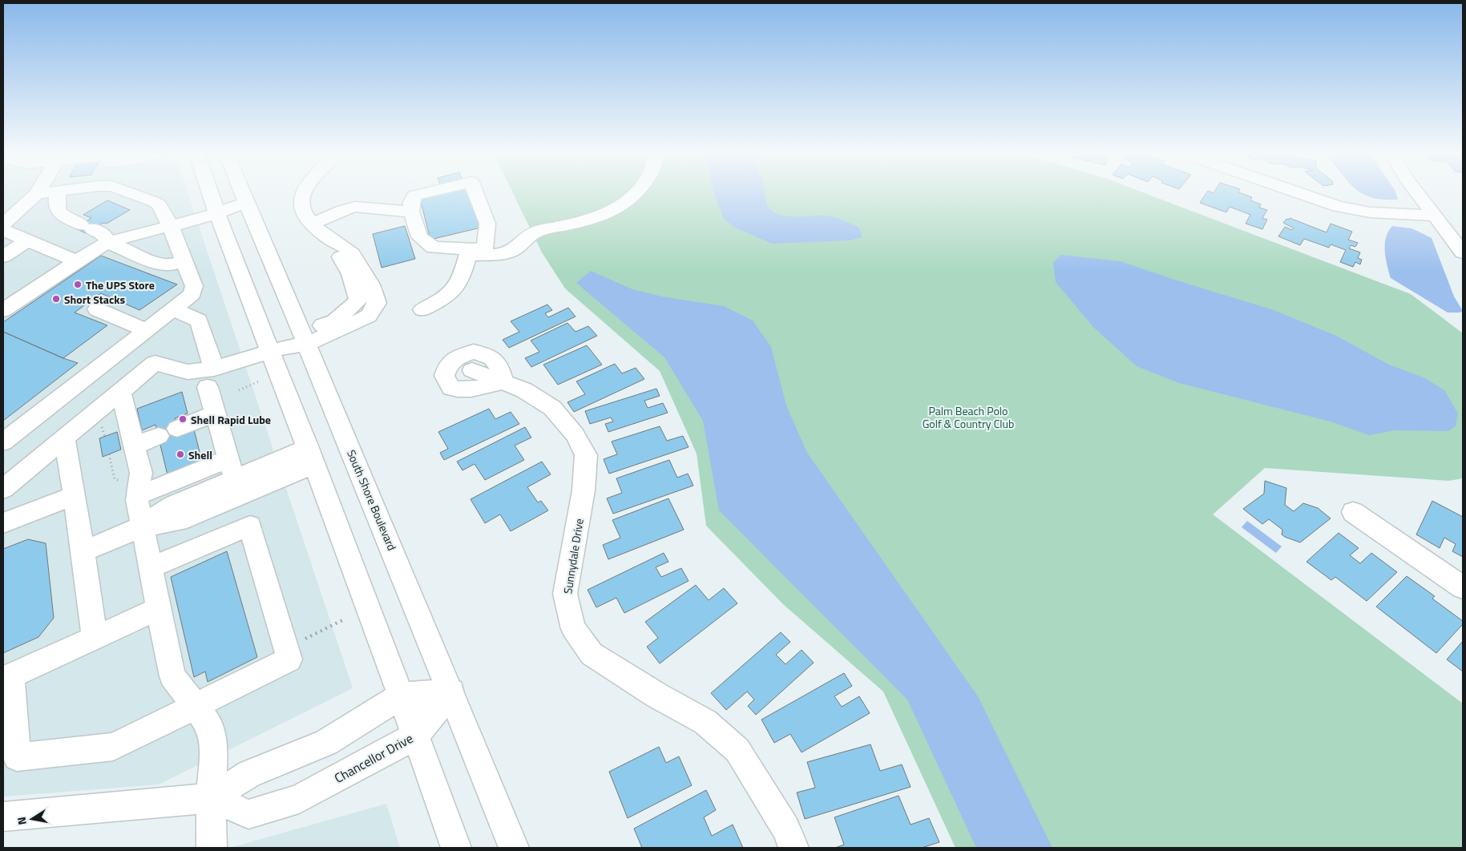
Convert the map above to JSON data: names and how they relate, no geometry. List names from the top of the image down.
{
  "streets": {
    "street": ["South Shore Boulevard", "Sunnydale Drive", "Chancellor Drive"]
  },
  "crossings": [
    ["South Shore Boulevard", "Chancellor Drive"]
  ],
  "parks": ["Palm Beach Polo Golf & Country Club"],
  "places": [
    "The UPS Store",
    "Short Stacks",
    "Shell Rapid Lube",
    "Shell"
  ],
  "north": "left"
}
